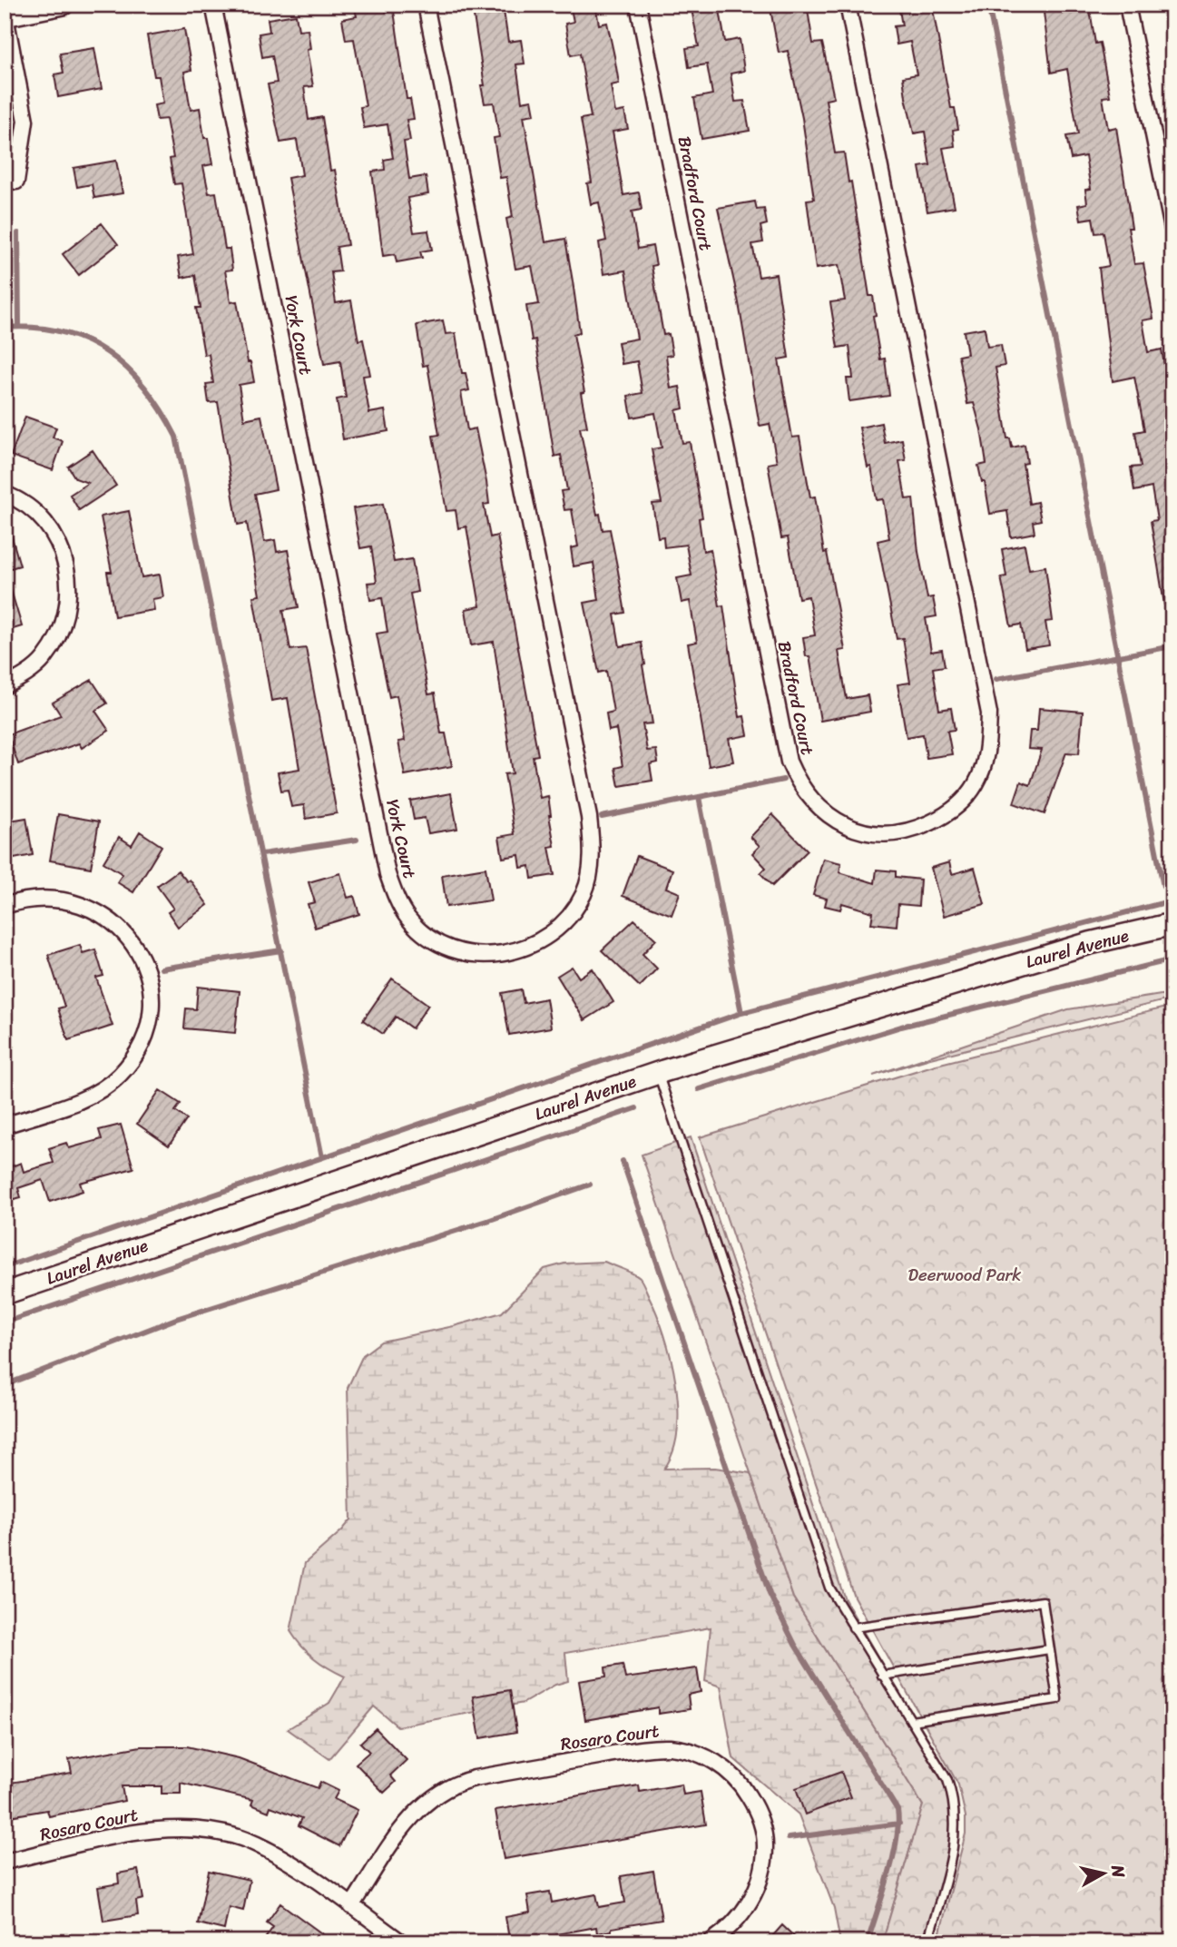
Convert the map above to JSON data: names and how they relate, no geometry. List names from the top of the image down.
{
  "streets": {
    "main road": ["Laurel Avenue"],
    "street": ["Bradford Court", "York Court", "Rosaro Court"]
  },
  "parks": ["Deerwood Park"],
  "north": "right"
}
